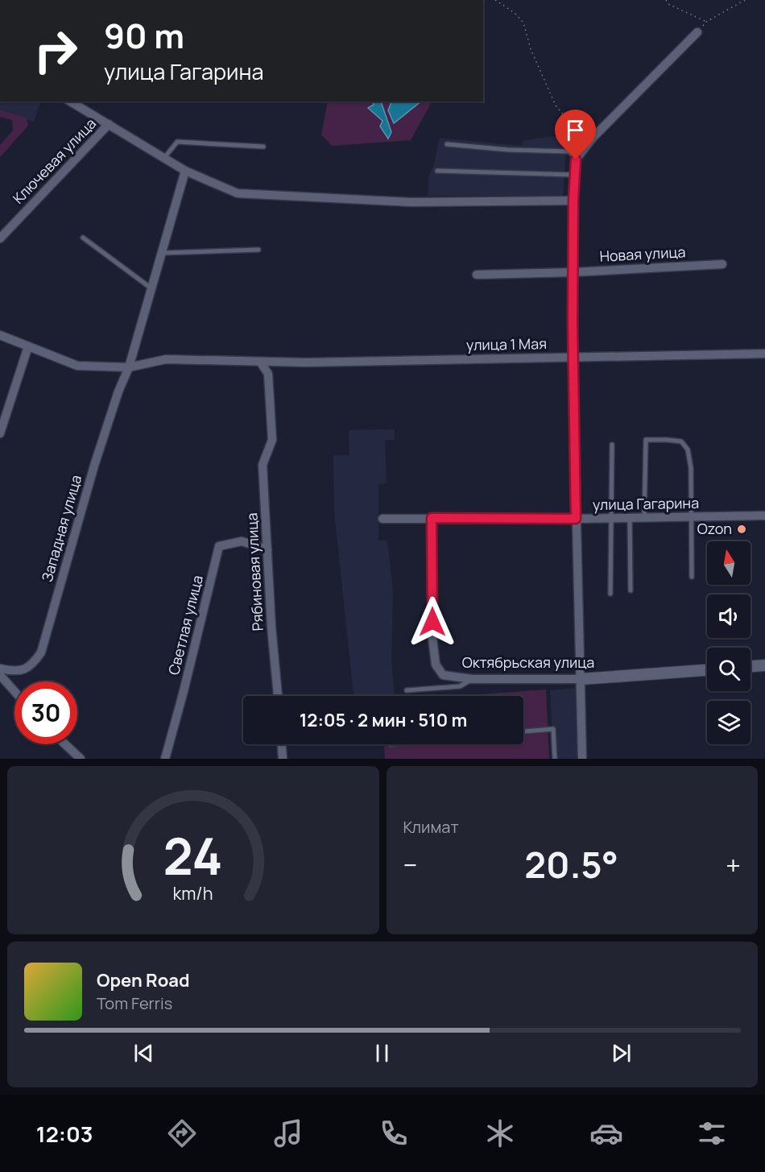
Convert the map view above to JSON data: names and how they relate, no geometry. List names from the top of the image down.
{
  "streets": {
    "street": [
      "Ключевая улица",
      "Новая улица",
      "улица 1 Мая",
      "улица Гагарина",
      "Западная улица",
      "Рябиновая улица",
      "Светлая улица",
      "Октябрьская улица"
    ]
  },
  "crossings": [
    ["улица 1 Мая", "Западная улица"],
    ["улица 1 Мая", "Рябиновая улица"],
    ["улица Гагарина", "Октябрьская улица"],
    ["Рябиновая улица", "Светлая улица"]
  ],
  "places": ["Ozon"],
  "north": "top",
  "page": {
    "turn": ["90 m", "улица Гагарина"],
    "limit": "30",
    "trip": "12:05 · 2 мин · 510 m",
    "tile": "Климат",
    "heat": ["−", "20.5°", "+"],
    "song": ["Open Road", "Tom Ferris"],
    "tabs": "12:03",
    "gauge": ["24", "km/h"]
  }
}
